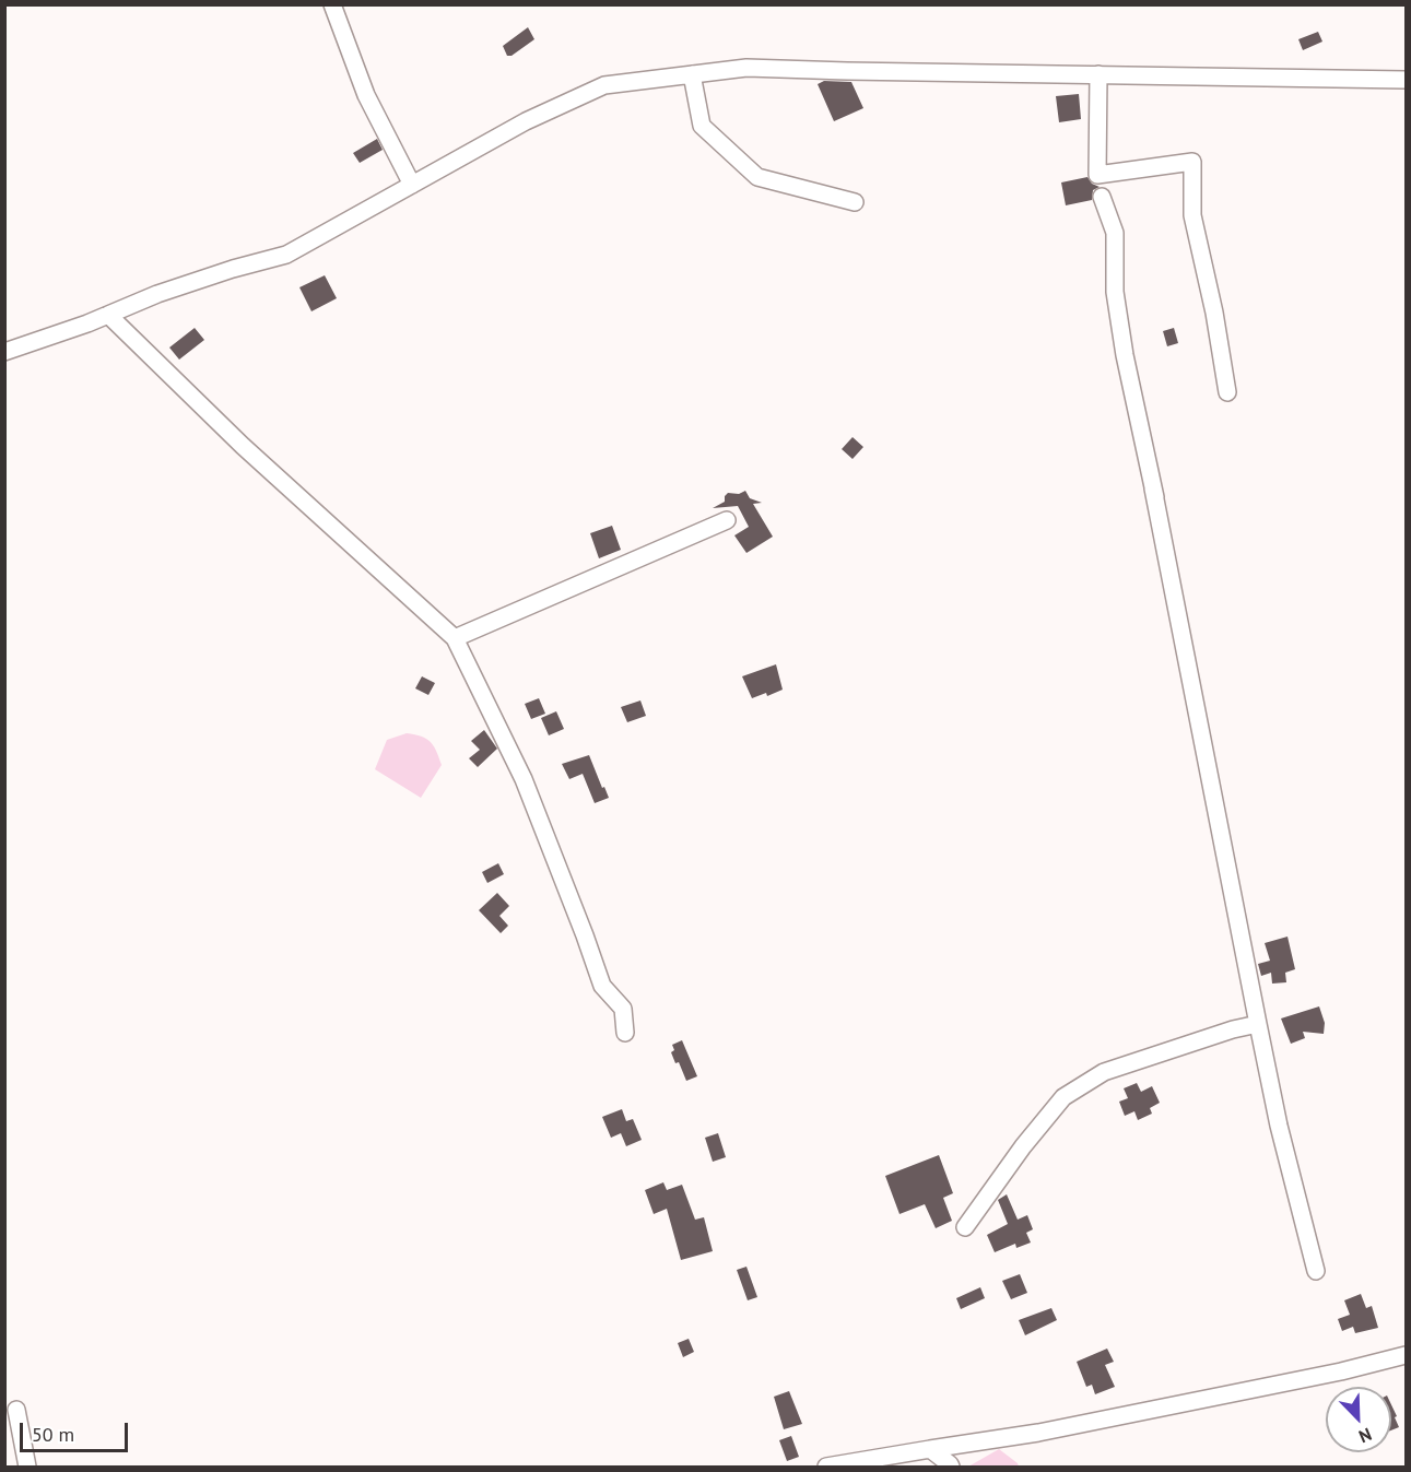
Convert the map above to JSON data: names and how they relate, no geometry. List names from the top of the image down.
{
  "scale_bar": "50 m",
  "north": "bottom right"
}
